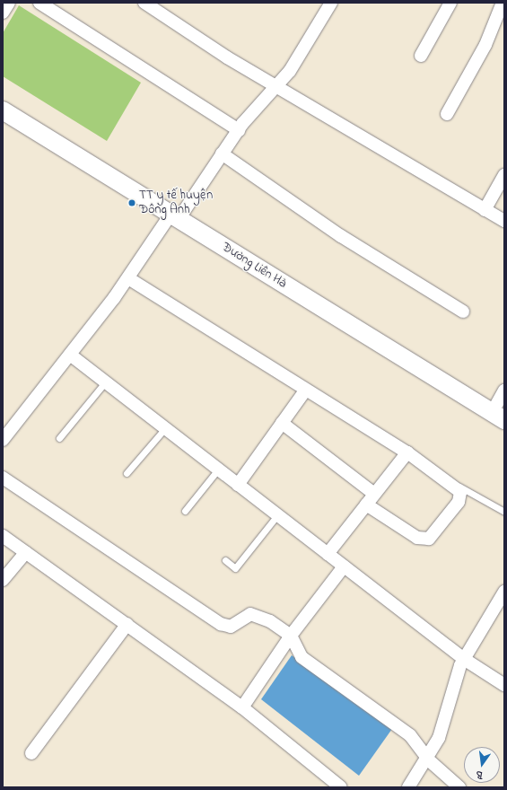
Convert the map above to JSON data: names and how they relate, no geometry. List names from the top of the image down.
{
  "streets": {
    "main road": ["Đường Liên Hà"]
  },
  "places": ["TT y tế huyện Đông Anh"],
  "north": "bottom"
}
